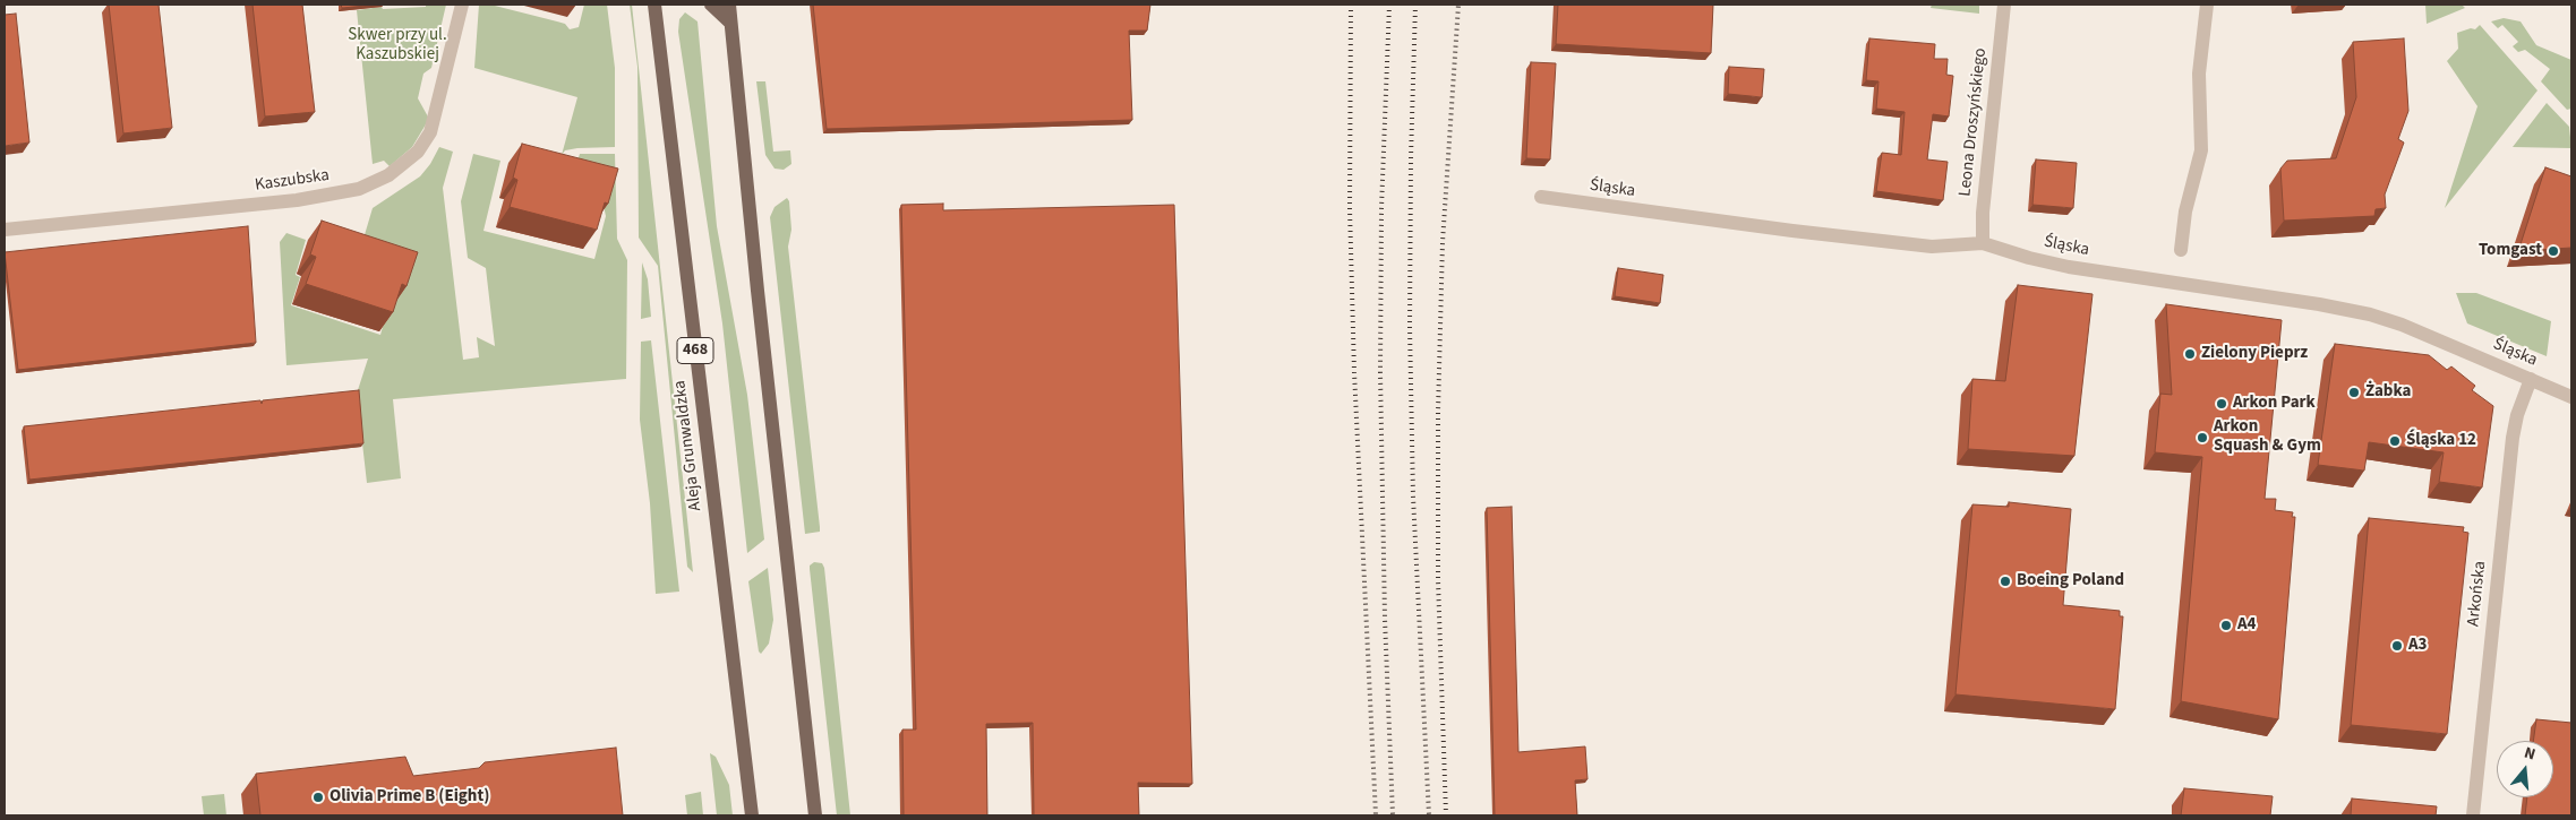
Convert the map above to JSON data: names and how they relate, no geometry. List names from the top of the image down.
{
  "streets": {
    "main road": ["468", "Aleja Grunwaldzka"],
    "street": [
      "Leona Droszyńskiego",
      "Kaszubska",
      "Śląska",
      "Arkońska"
    ]
  },
  "crossings": [
    ["Leona Droszyńskiego", "Śląska"],
    ["Śląska", "Arkońska"]
  ],
  "parks": ["Skwer przy ul. Kaszubskiej"],
  "places": [
    "Tomgast",
    "Zielony Pieprz",
    "Żabka",
    "Arkon Park",
    "Arkon Squash & Gym",
    "Śląska 12",
    "Boeing Poland",
    "A4",
    "A3",
    "Olivia Prime B (Eight)"
  ],
  "north": "top"
}
